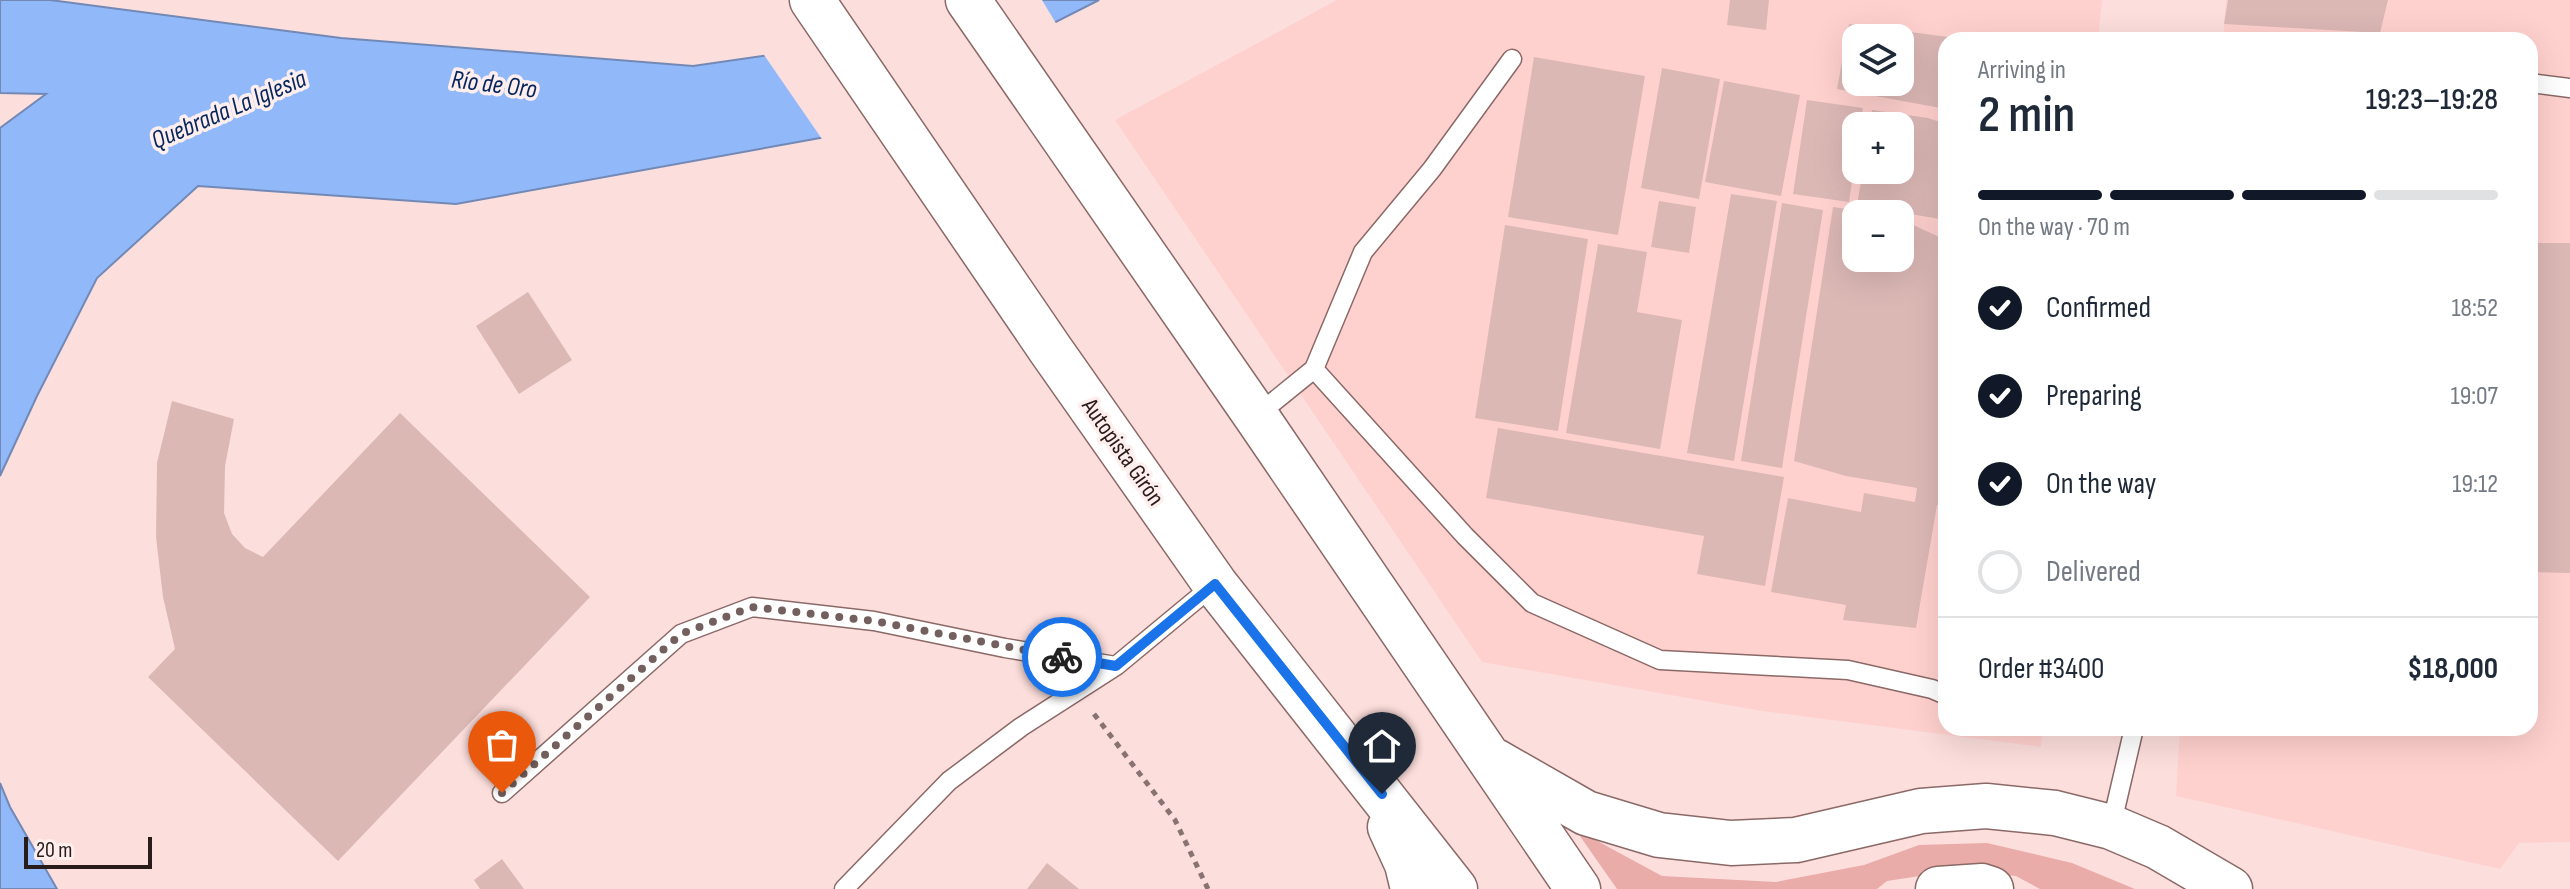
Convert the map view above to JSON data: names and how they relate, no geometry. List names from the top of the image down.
{
  "streets": {
    "highway": ["Autopista Girón"]
  },
  "water": ["Río de Oro", "Quebrada La Iglesia"],
  "scale_bar": "20 m",
  "page": {
    "map_buttons": ["+", "−"],
    "heading": ["2 min", "Arriving in", "19:23–19:28"],
    "panel": ["Order #3400", "$18,000"],
    "bar": "On the way · 70 m",
    "list": [
      ["Confirmed", "18:52"],
      ["Preparing", "19:07"],
      ["On the way", "19:12"],
      "Delivered"
    ],
    "scale": "20 m"
  }
}
